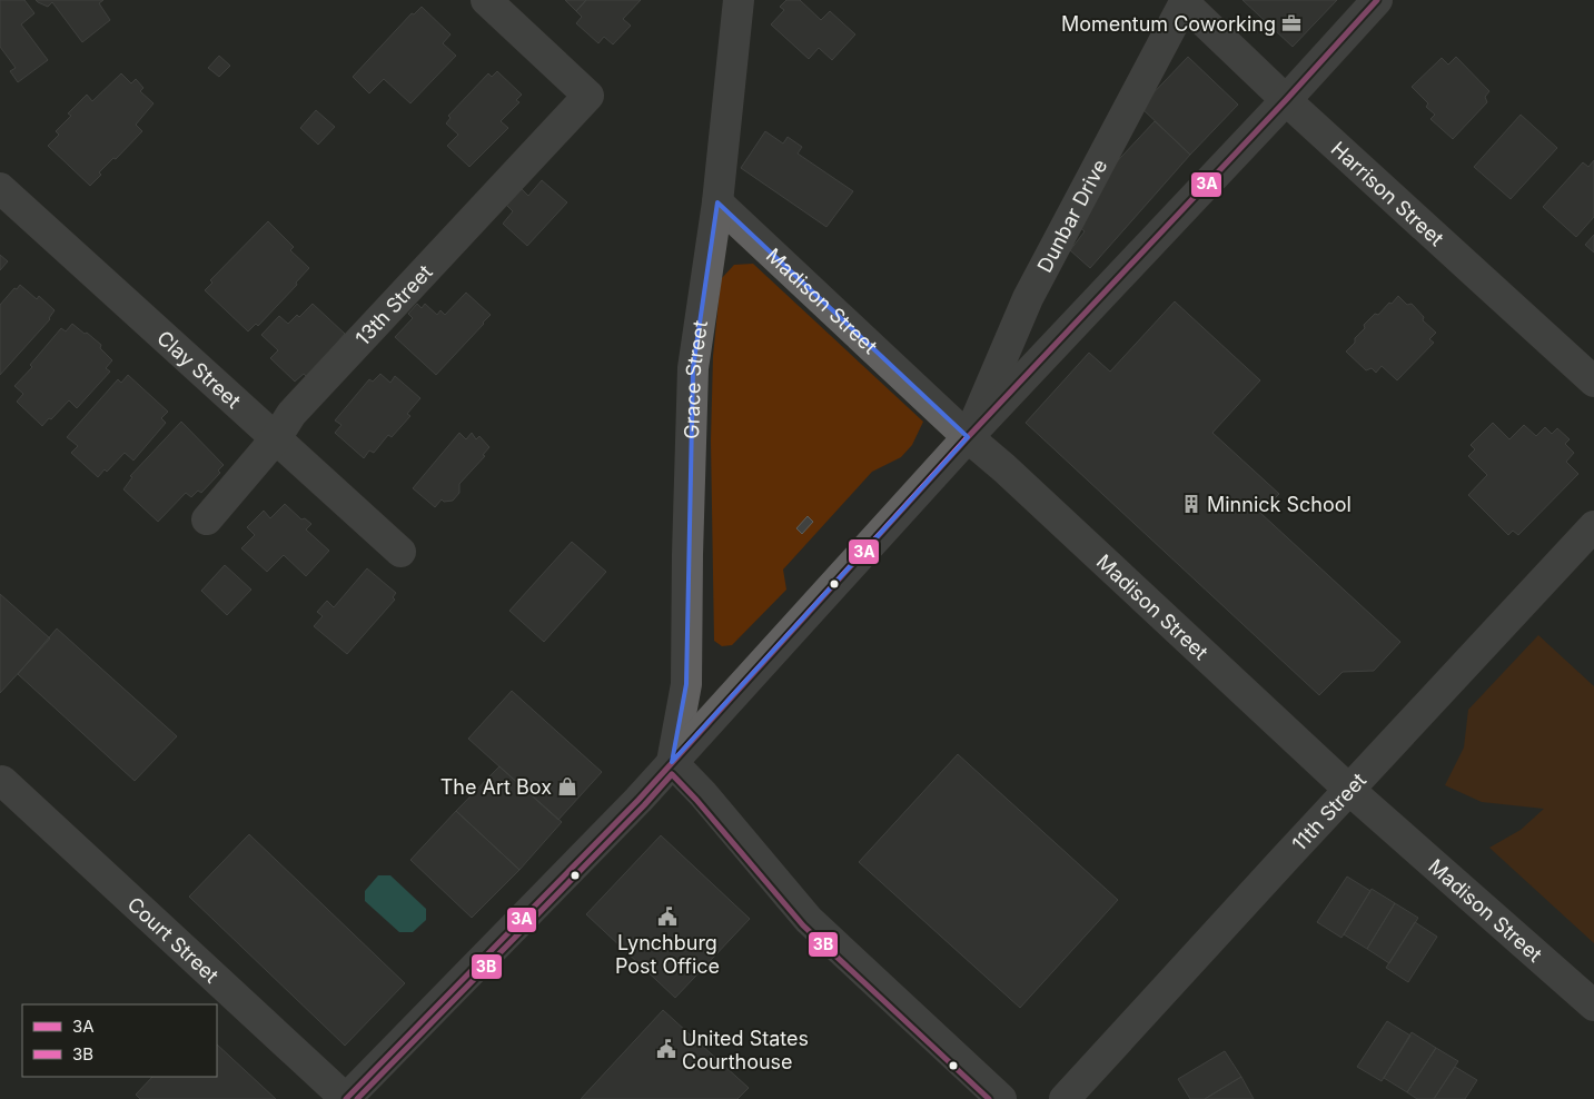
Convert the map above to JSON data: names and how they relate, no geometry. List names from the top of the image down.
{
  "streets": {
    "street": [
      "Harrison Street",
      "Dunbar Drive",
      "Madison Street",
      "13th Street",
      "Clay Street",
      "Grace Street",
      "11th Street",
      "Court Street"
    ]
  },
  "crossings": [
    ["Harrison Street", "Dunbar Drive"],
    ["Dunbar Drive", "Madison Street"],
    ["Madison Street", "Grace Street"],
    ["Madison Street", "11th Street"],
    ["13th Street", "Clay Street"]
  ],
  "places": {
    "office": ["Momentum Coworking"],
    "building": ["Minnick School"],
    "shop": ["The Art Box"],
    "public building": ["Lynchburg Post Office", "United States Courthouse"]
  },
  "lines": ["transit line 3A", "transit line 3B"],
  "legend": ["3A", "3B"]
}
